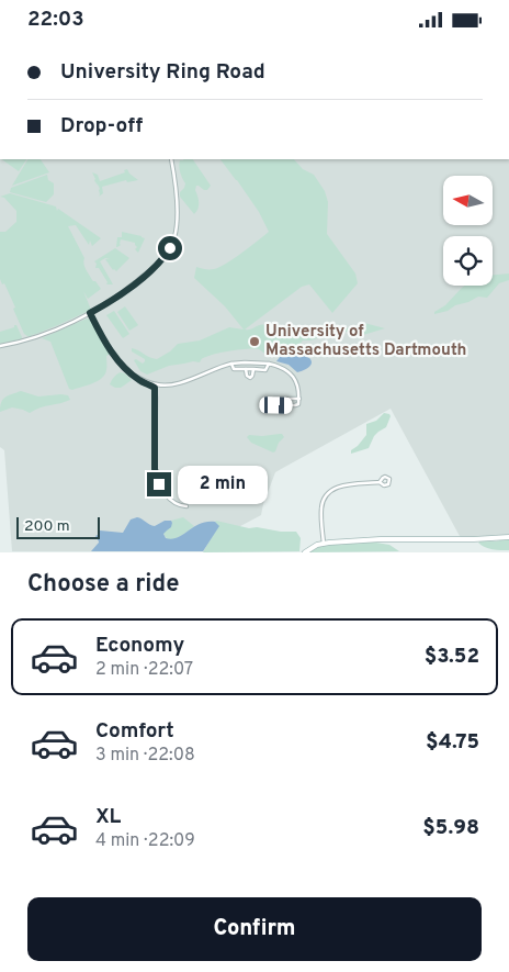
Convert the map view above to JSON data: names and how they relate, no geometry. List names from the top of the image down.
{
  "places": ["University of Massachusetts Dartmouth"],
  "scale_bar": "200 m",
  "north": "left",
  "page": {
    "status": "22:03",
    "banner": ["University Ring Road", "Drop-off"],
    "bubble": "2 min",
    "scale": "200 m",
    "heading": "Choose a ride",
    "list": [
      {
        "name": "Economy",
        "note": "2 min · 22:07",
        "value": "$3.52"
      },
      {
        "name": "Comfort",
        "note": "3 min · 22:08",
        "value": "$4.75"
      },
      {
        "name": "XL",
        "note": "4 min · 22:09",
        "value": "$5.98"
      }
    ],
    "buttons": "Confirm"
  }
}
